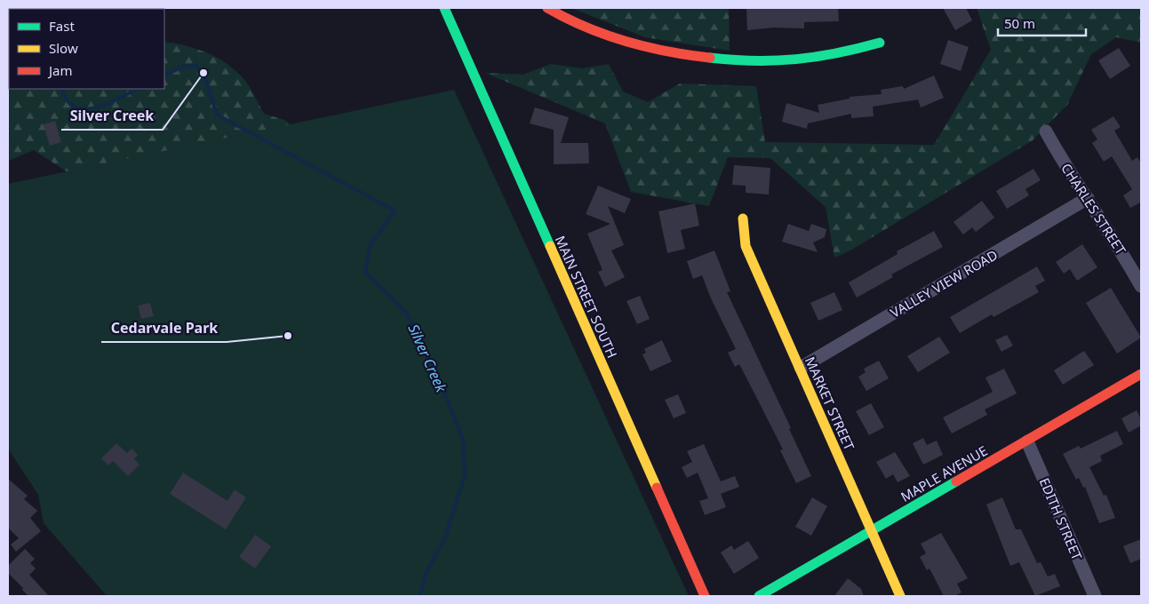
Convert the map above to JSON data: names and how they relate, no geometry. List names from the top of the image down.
{
  "streets": {
    "street": [
      "CHARLES STREET",
      "VALLEY VIEW ROAD",
      "MAIN STREET SOUTH",
      "MARKET STREET",
      "MAPLE AVENUE",
      "EDITH STREET"
    ]
  },
  "crossings": [
    ["CHARLES STREET", "VALLEY VIEW ROAD"],
    ["VALLEY VIEW ROAD", "MARKET STREET"],
    ["MARKET STREET", "MAPLE AVENUE"],
    ["MAPLE AVENUE", "EDITH STREET"]
  ],
  "water": ["Silver Creek"],
  "places": ["Silver Creek", "Cedarvale Park"],
  "legend": ["Fast", "Slow", "Jam"],
  "scale_bar": "50 m"
}
